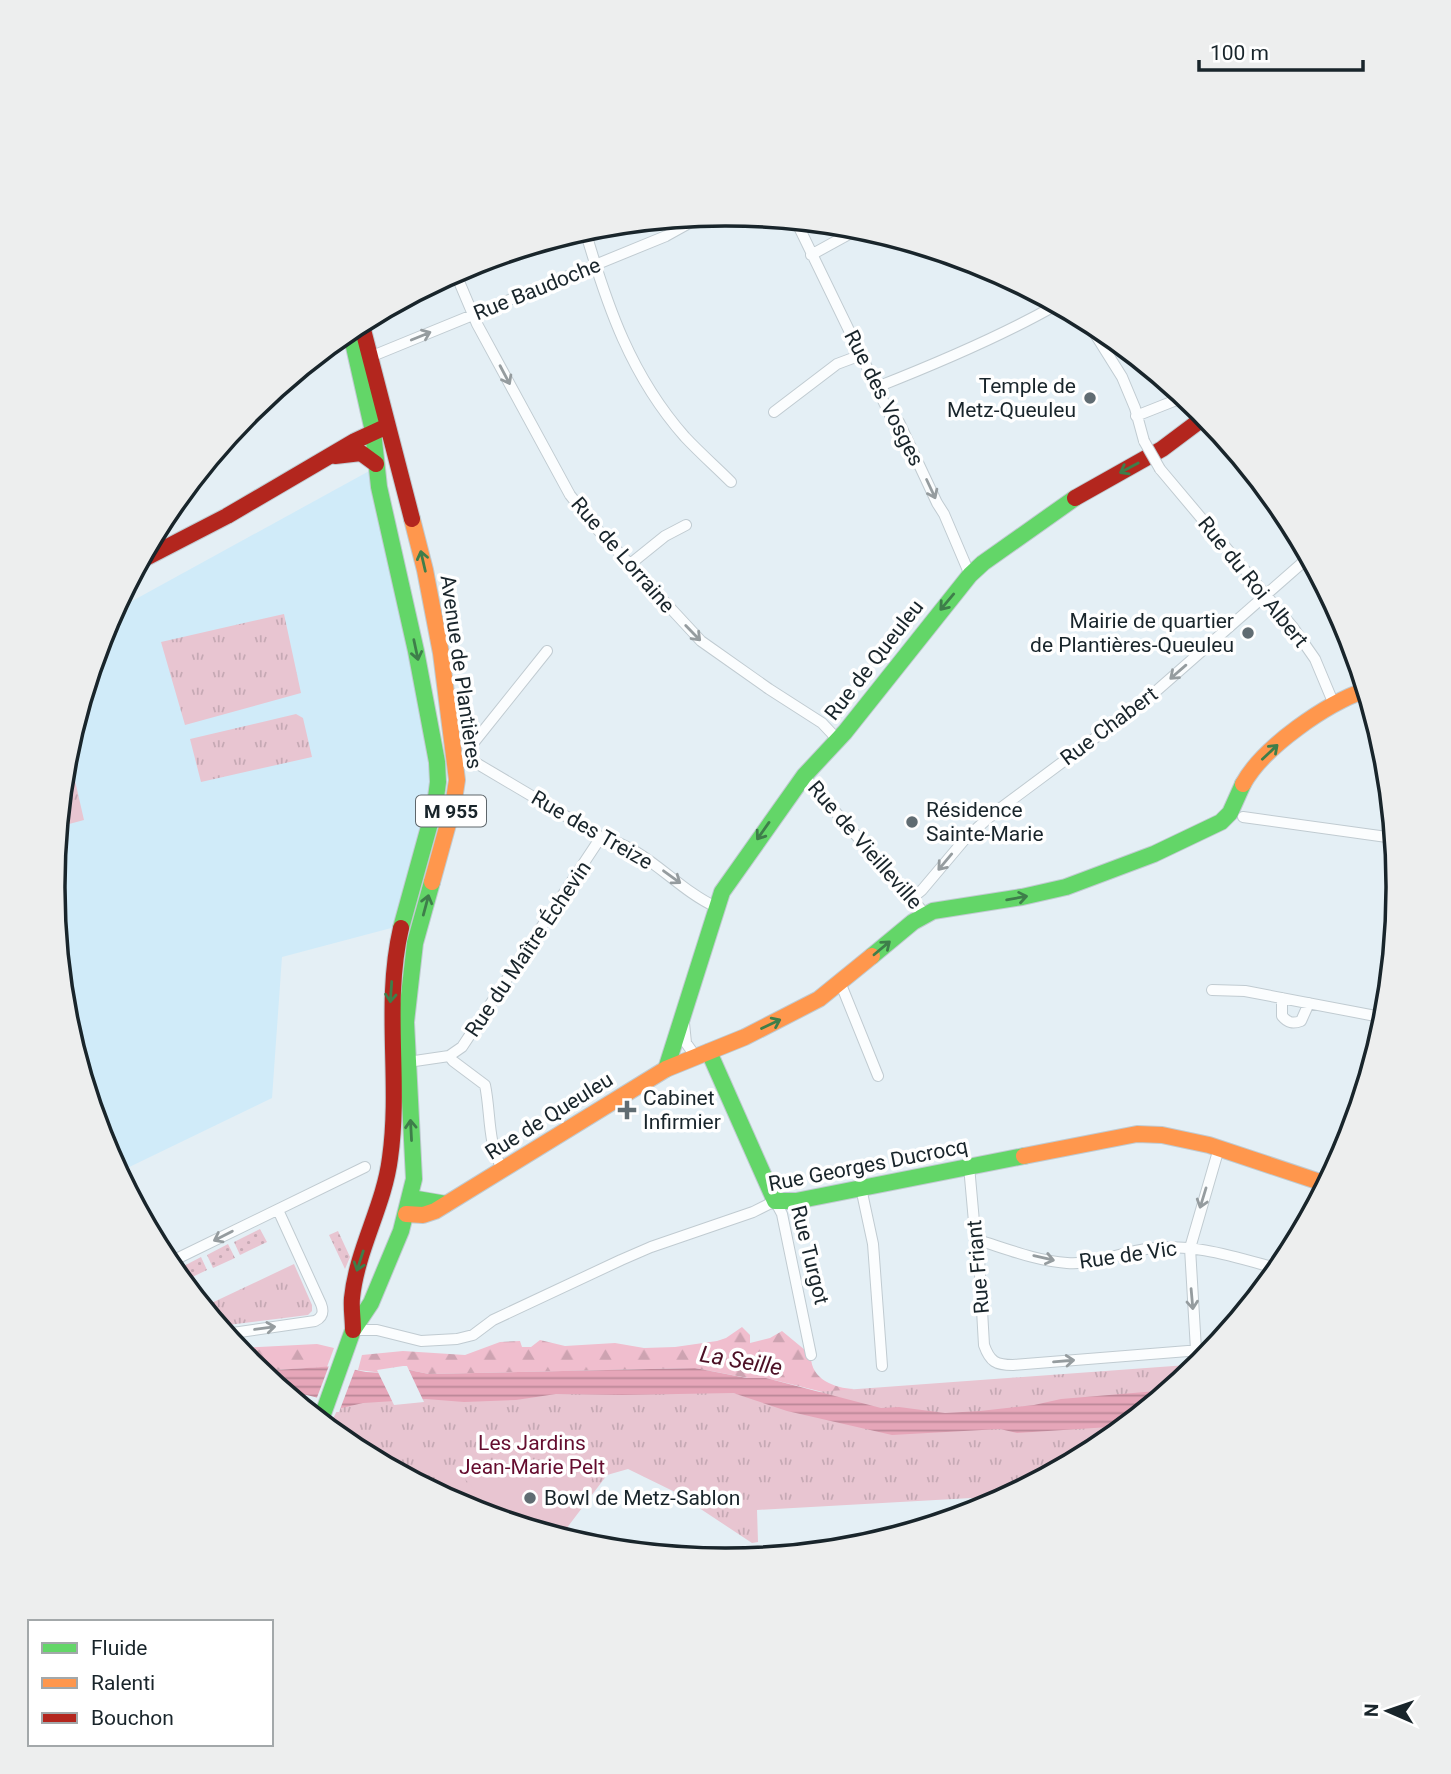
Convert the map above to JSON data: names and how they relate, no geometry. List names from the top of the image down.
{
  "streets": {
    "street": [
      "Rue Baudoche",
      "Rue des Vosges",
      "Rue de Lorraine",
      "Rue du Roi Albert",
      "Rue de Queuleu",
      "Avenue de Plantières",
      "Rue Chabert",
      "M 955",
      "Rue des Treize",
      "Rue de Vieilleville",
      "Rue du Maître Échevin",
      "Rue Georges Ducrocq",
      "Rue Turgot",
      "Rue de Vic",
      "Rue Friant"
    ]
  },
  "crossings": [
    ["Rue Baudoche", "Rue de Lorraine"],
    ["Rue Baudoche", "M 955"],
    ["Rue des Vosges", "Rue de Queuleu"],
    ["Rue de Lorraine", "Rue de Queuleu"],
    ["Rue du Roi Albert", "Rue Chabert"],
    ["Rue de Queuleu", "Avenue de Plantières"],
    ["Rue de Queuleu", "Rue des Treize"],
    ["Rue de Queuleu", "Rue de Vieilleville"],
    ["Avenue de Plantières", "M 955"],
    ["Avenue de Plantières", "Rue des Treize"],
    ["Avenue de Plantières", "Rue du Maître Échevin"],
    ["Avenue de Plantières", "Rue Georges Ducrocq"],
    ["Rue Chabert", "Rue de Vieilleville"],
    ["Rue des Treize", "Rue du Maître Échevin"],
    ["Rue Georges Ducrocq", "Rue Turgot"],
    ["Rue Georges Ducrocq", "Rue Friant"],
    ["Rue de Vic", "Rue Friant"]
  ],
  "one_way": [
    "Rue des Vosges",
    "Rue de Lorraine",
    "Rue de Queuleu",
    "Rue Chabert",
    "Rue des Treize",
    "Rue de Vic"
  ],
  "water": ["La Seille"],
  "parks": ["Les Jardins Jean-Marie Pelt"],
  "places": {
    "other": [
      "Temple de Metz-Queuleu",
      "Mairie de quartier de Plantières-Queuleu",
      "Résidence Sainte-Marie",
      "Bowl de Metz-Sablon"
    ],
    "health": ["Cabinet Infirmier"]
  },
  "legend": ["Fluide", "Ralenti", "Bouchon"],
  "scale_bar": "100 m",
  "north": "left"
}
